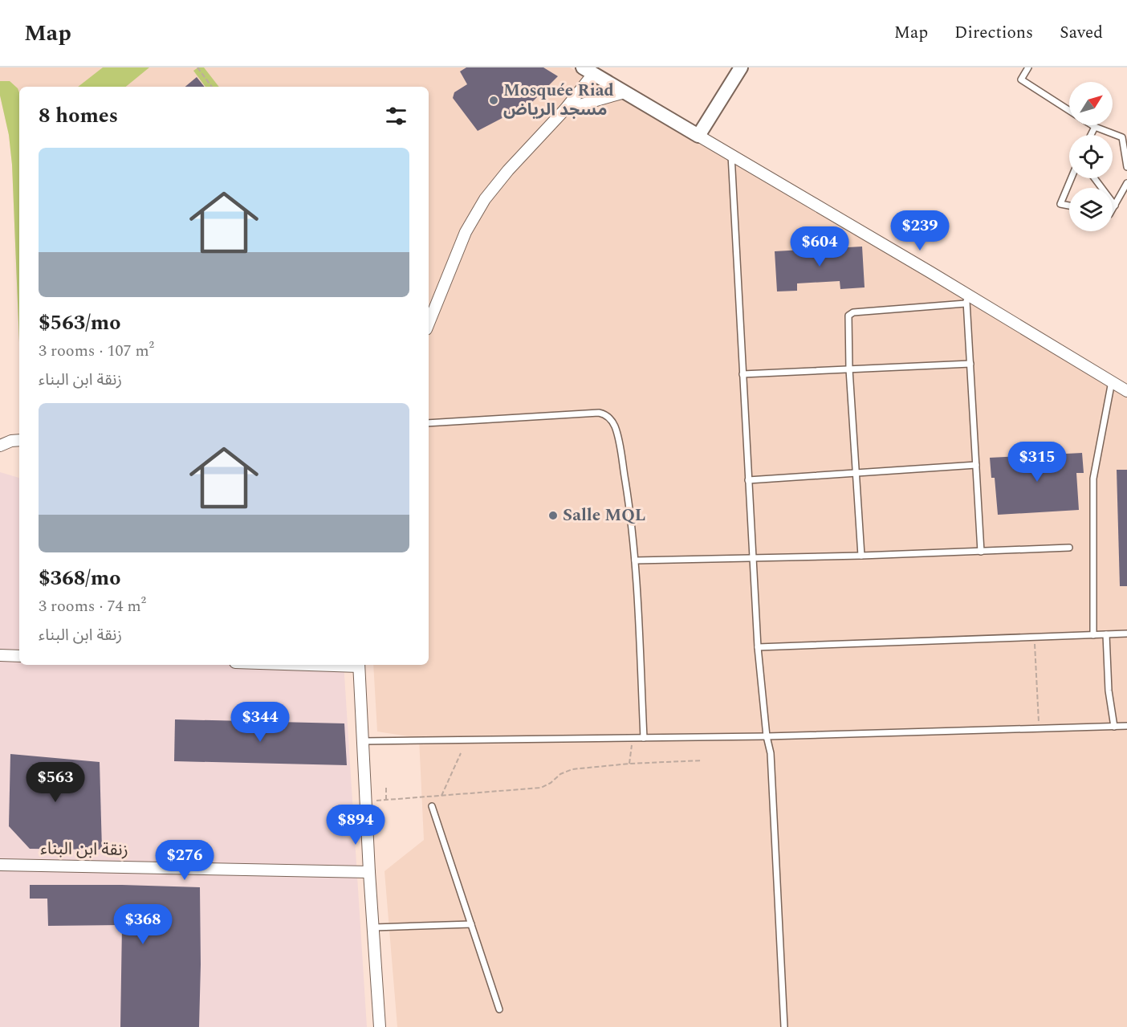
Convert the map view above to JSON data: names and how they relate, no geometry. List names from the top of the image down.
{
  "streets": {
    "street": ["زنقة ابن البناء"]
  },
  "places": ["Mosquée Riad مسجد الرياض", "Salle MQL"],
  "north": "top right",
  "page": {
    "header": "Map",
    "nav": ["Map", "Directions", "Saved"],
    "heading": "8 homes",
    "list": [
      {
        "name": "$563/mo",
        "note": "3 rooms · 107 m² · زنقة ابن البناء"
      },
      {
        "name": "$368/mo",
        "note": "3 rooms · 74 m² · زنقة ابن البناء"
      }
    ],
    "price": [
      "$239",
      "$604",
      "$315",
      "$344",
      "$563",
      "$894",
      "$276",
      "$368"
    ]
  }
}
